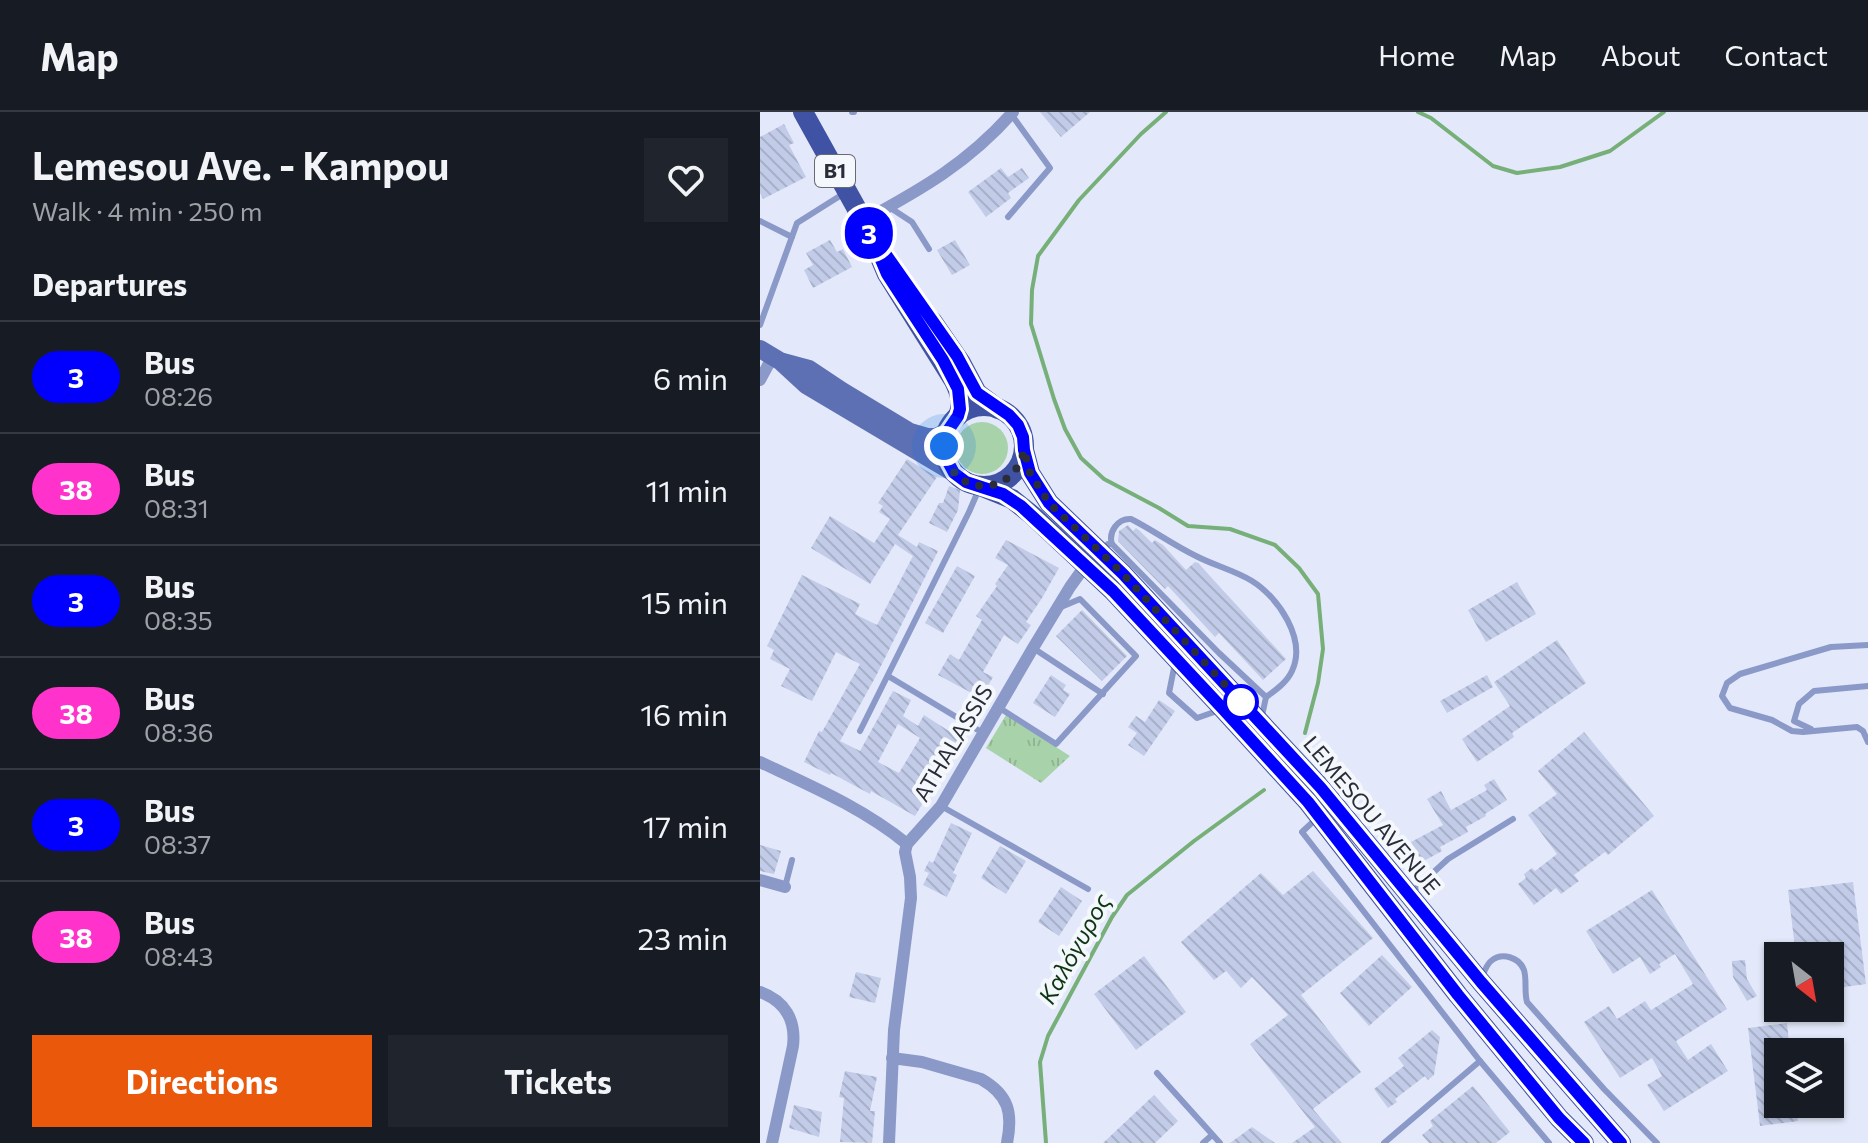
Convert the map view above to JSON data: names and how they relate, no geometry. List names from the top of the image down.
{
  "streets": {
    "main road": ["B1", "LEMESOU AVENUE"],
    "street": ["ATHALASSIS"]
  },
  "crossings": [
    ["B1", "LEMESOU AVENUE"],
    ["ATHALASSIS", "LEMESOU AVENUE"]
  ],
  "water": ["Καλόγυρος"],
  "lines": ["bus line 3"],
  "north": "bottom right",
  "page": {
    "header": "Map",
    "nav": [
      "Home",
      "Map",
      "About",
      "Contact"
    ],
    "heading": [
      ["Lemesou Ave. - Kampou", "Walk · 4 min · 250 m"],
      "Departures"
    ],
    "on_map": "3",
    "list": [
      {
        "mark": "3",
        "name": "Bus",
        "note": "08:26",
        "value": "6 min"
      },
      {
        "mark": "38",
        "name": "Bus",
        "note": "08:31",
        "value": "11 min"
      },
      {
        "mark": "3",
        "name": "Bus",
        "note": "08:35",
        "value": "15 min"
      },
      {
        "mark": "38",
        "name": "Bus",
        "note": "08:36",
        "value": "16 min"
      },
      {
        "mark": "3",
        "name": "Bus",
        "note": "08:37",
        "value": "17 min"
      },
      {
        "mark": "38",
        "name": "Bus",
        "note": "08:43",
        "value": "23 min"
      }
    ],
    "buttons": ["Directions", "Tickets"]
  }
}
